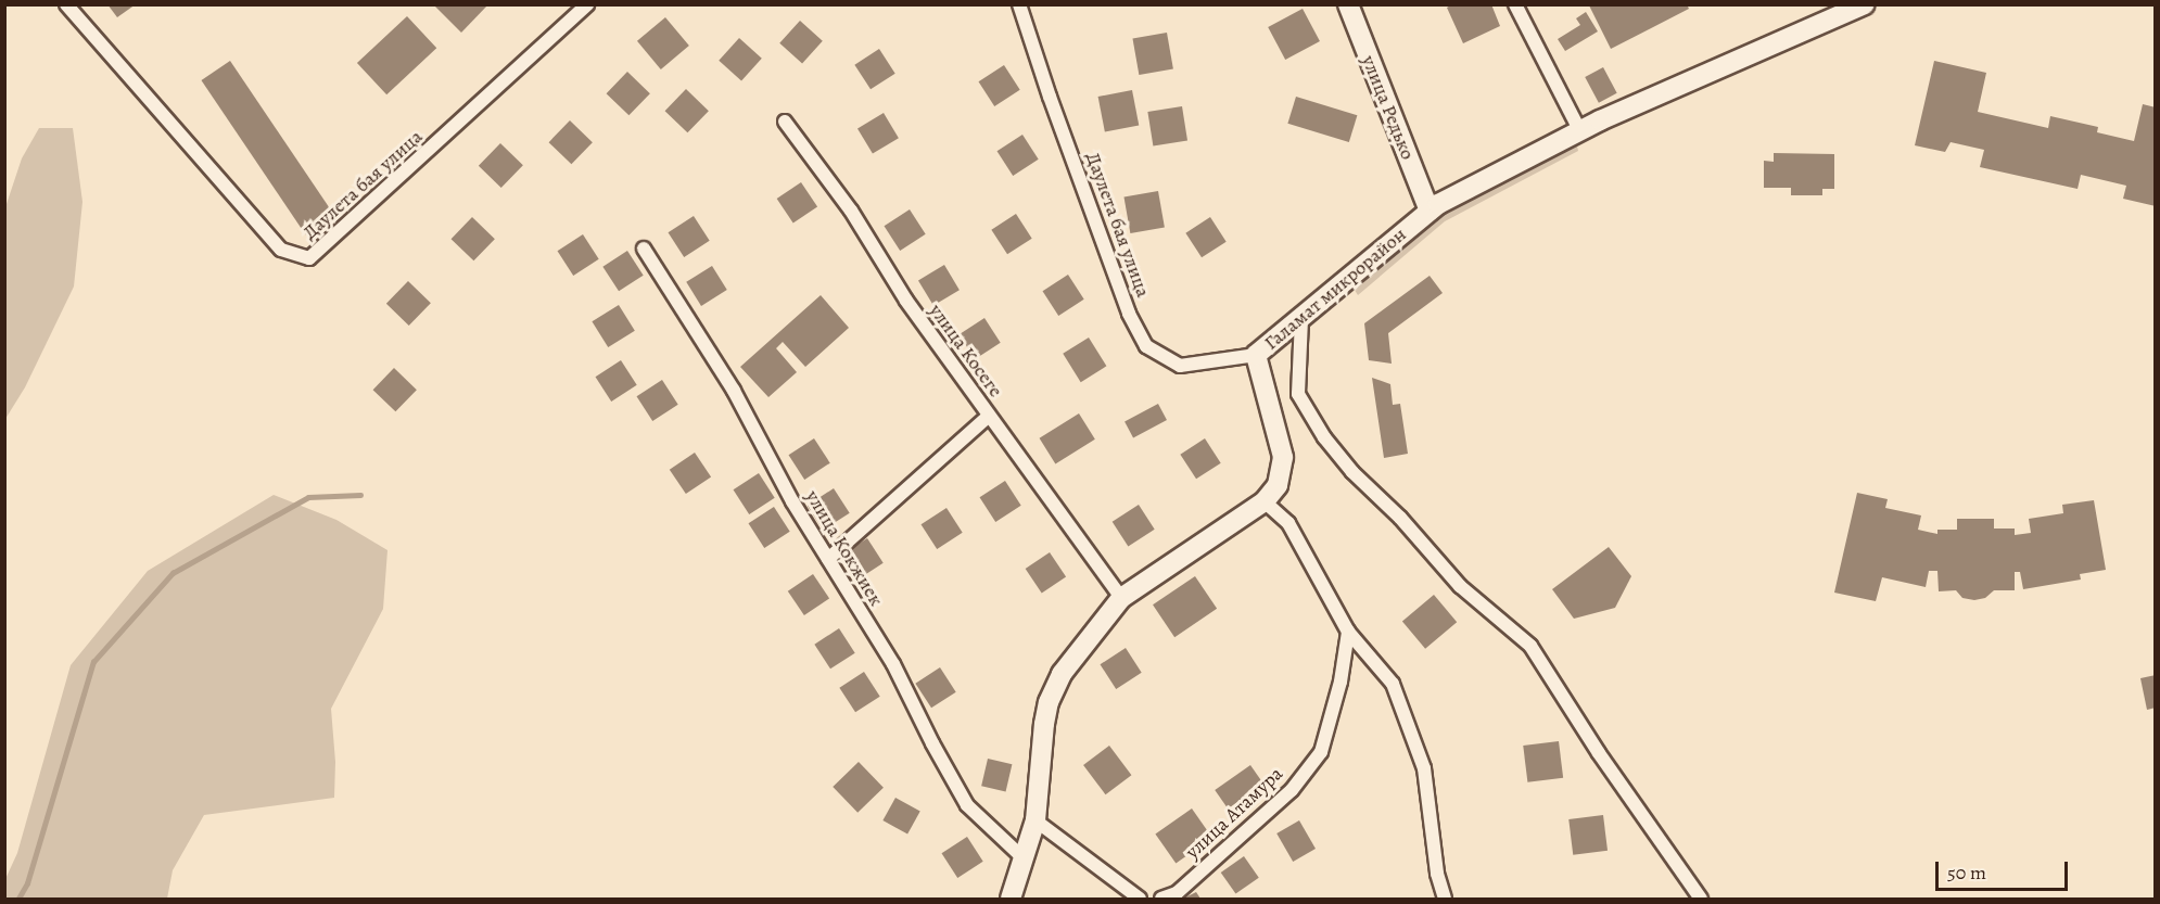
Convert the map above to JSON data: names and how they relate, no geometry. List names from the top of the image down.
{
  "streets": {
    "street": [
      "улица Редько",
      "Даулета бая улица",
      "Галамат микрорайон",
      "улица Косеге",
      "улица Кокжиек",
      "улица Атамура"
    ]
  },
  "crossings": [
    ["улица Редько", "Галамат микрорайон"],
    ["Даулета бая улица", "Галамат микрорайон"],
    ["Галамат микрорайон", "улица Косеге"],
    ["Галамат микрорайон", "улица Кокжиек"]
  ],
  "scale_bar": "50 m"
}
